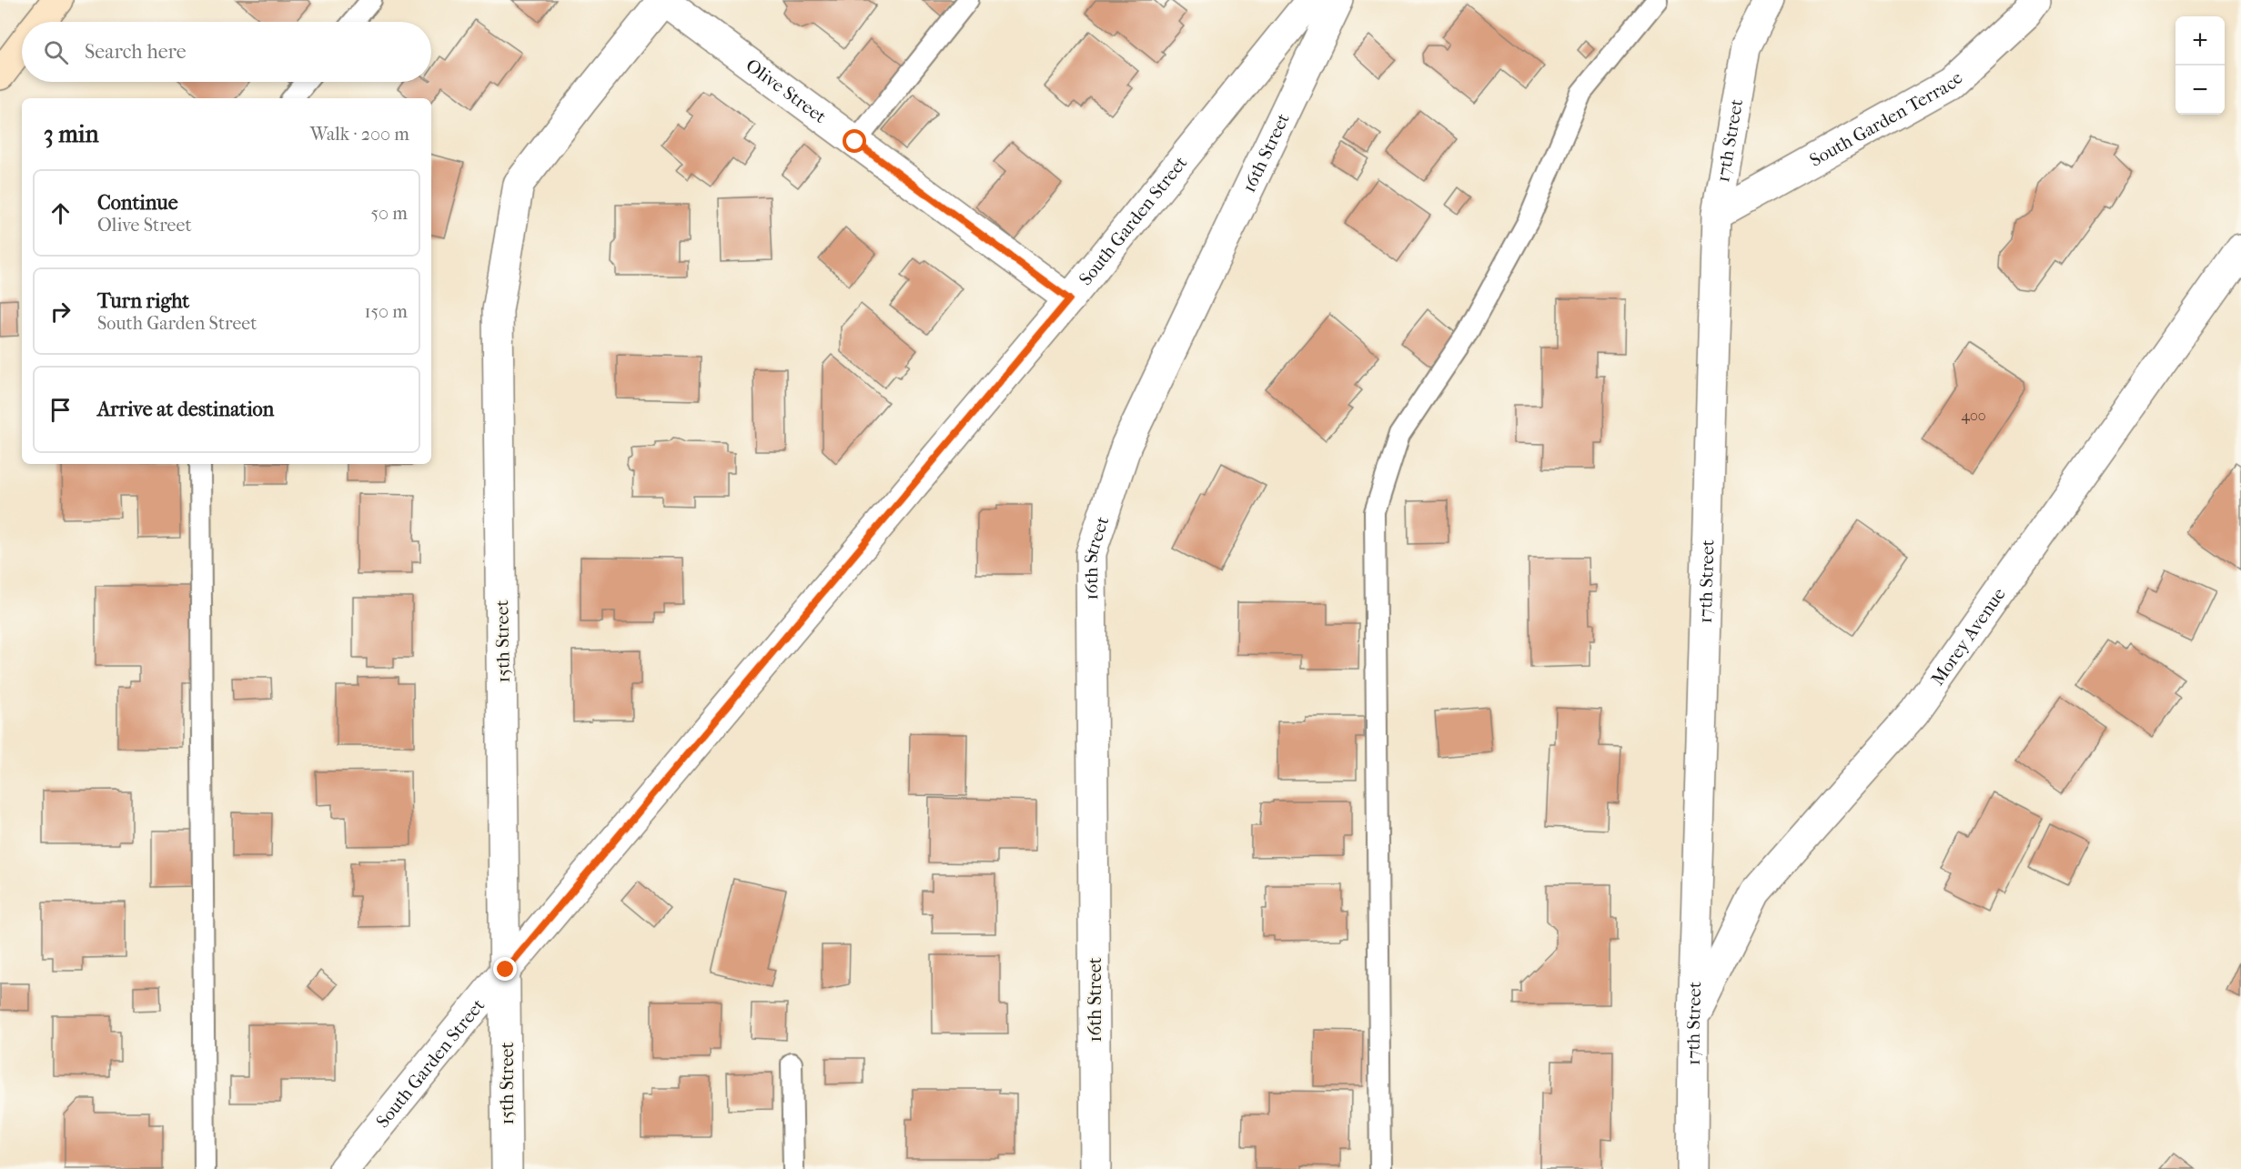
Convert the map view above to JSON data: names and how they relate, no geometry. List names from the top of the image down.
{
  "streets": {
    "street": [
      "Olive Street",
      "South Garden Terrace",
      "17th Street",
      "16th Street",
      "South Garden Street",
      "Morey Avenue",
      "15th Street"
    ]
  },
  "crossings": [
    ["Olive Street", "South Garden Street"],
    ["Olive Street", "15th Street"],
    ["South Garden Terrace", "17th Street"],
    ["17th Street", "Morey Avenue"],
    ["South Garden Street", "15th Street"]
  ],
  "house_numbers": ["400"],
  "page": {
    "map_buttons": ["+", "−"],
    "search": "Search here",
    "heading": ["3 min", "Walk · 200 m"],
    "list": [
      ["Continue", "Olive Street", "50 m"],
      ["Turn right", "South Garden Street", "150 m"],
      "Arrive at destination"
    ]
  }
}
